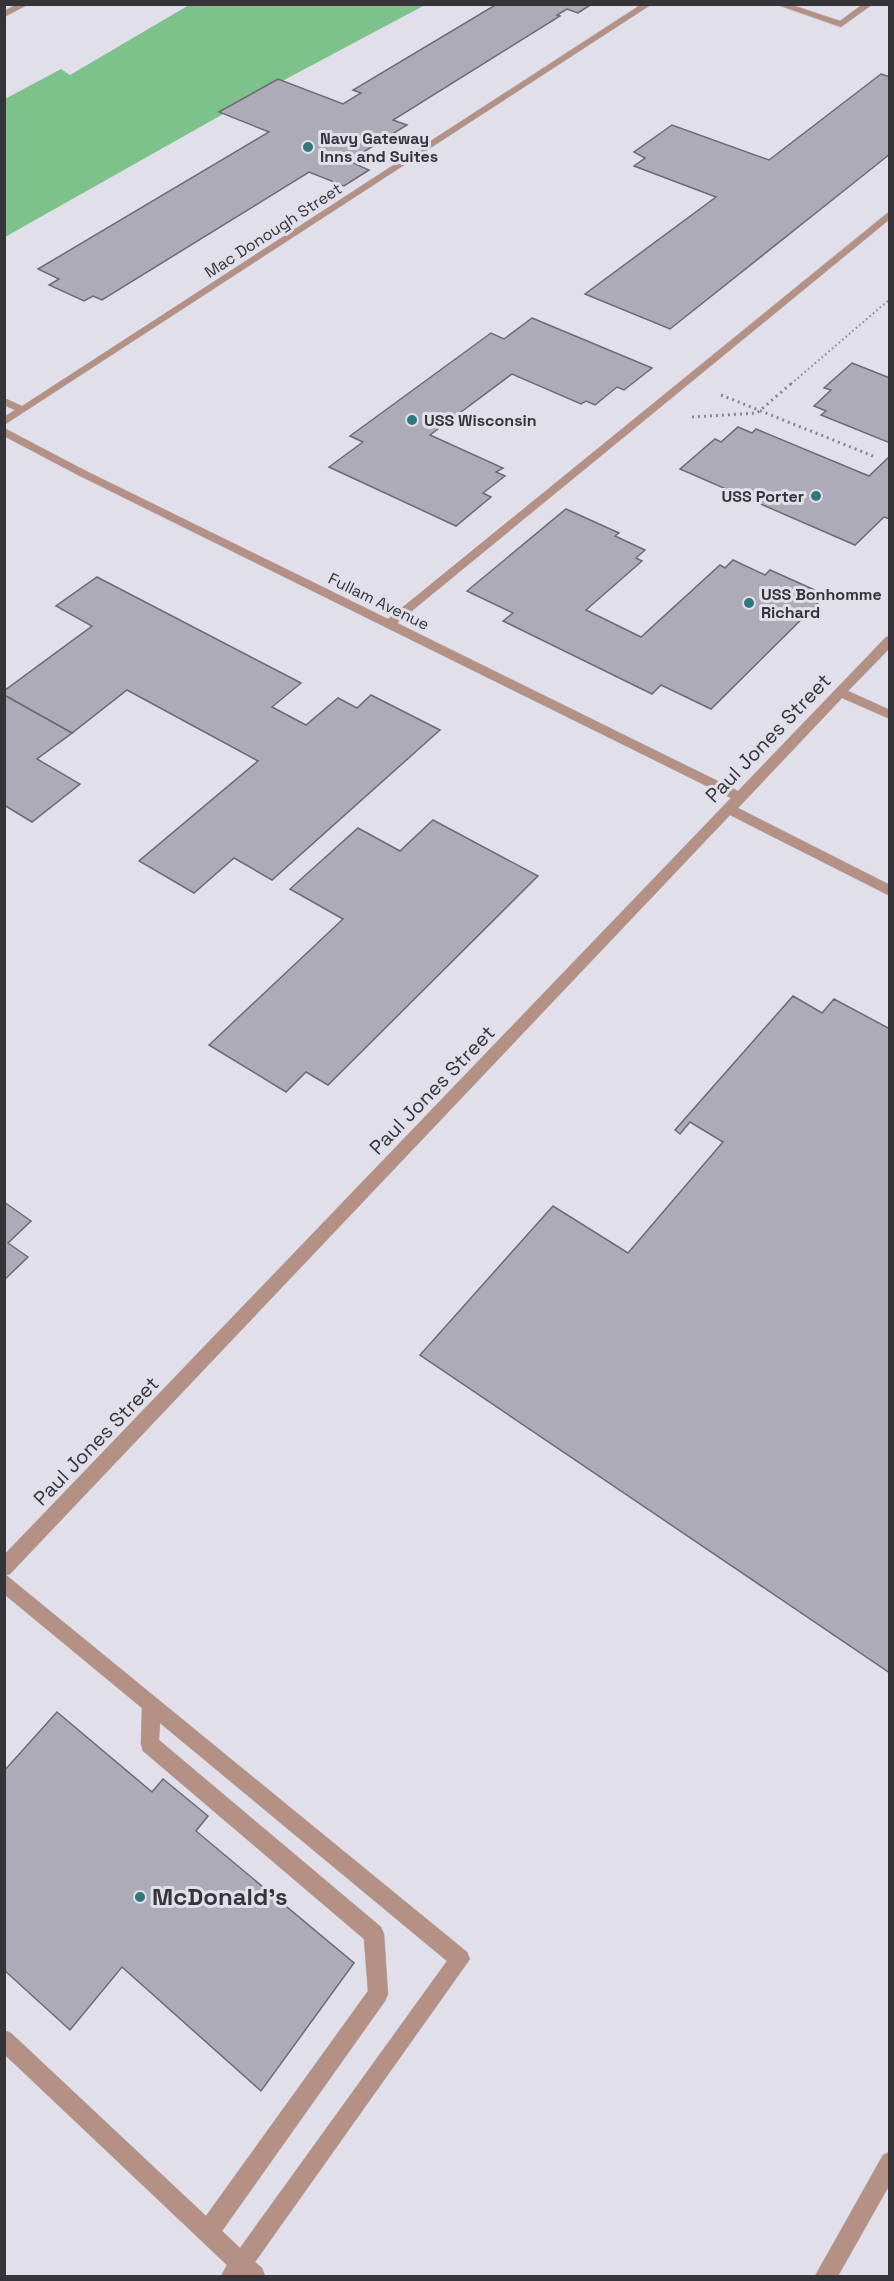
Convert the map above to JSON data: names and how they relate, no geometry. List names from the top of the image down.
{
  "streets": {
    "street": ["Mac Donough Street", "Fullam Avenue", "Paul Jones Street"]
  },
  "crossings": [
    ["Fullam Avenue", "Paul Jones Street"]
  ],
  "places": [
    "Navy Gateway Inns and Suites",
    "USS Wisconsin",
    "USS Porter",
    "USS Bonhomme Richard",
    "McDonald's"
  ]
}
